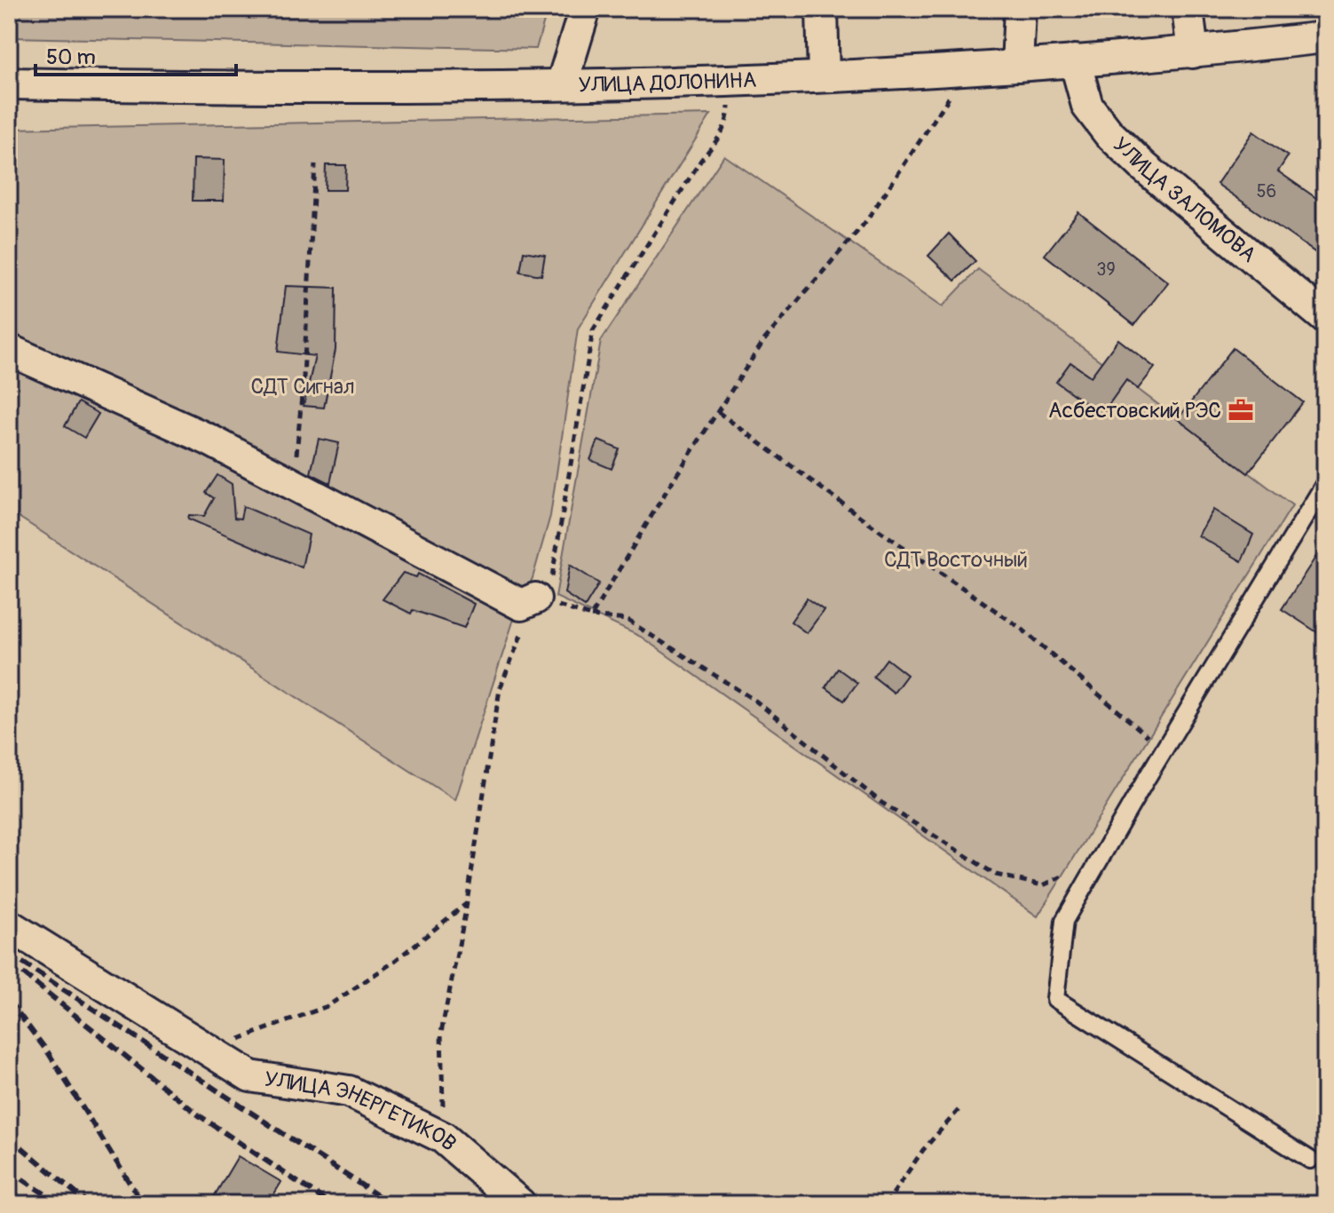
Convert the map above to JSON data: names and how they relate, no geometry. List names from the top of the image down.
{
  "streets": {
    "street": ["УЛИЦА ДОЛОНИНА", "УЛИЦА ЗАЛОМОВА", "УЛИЦА ЭНЕРГЕТИКОВ"]
  },
  "crossings": [
    ["УЛИЦА ДОЛОНИНА", "УЛИЦА ЗАЛОМОВА"]
  ],
  "parks": ["СДТ Сигнал", "СДТ Восточный"],
  "places": {
    "office": ["Асбестовский РЭС"]
  },
  "house_numbers": ["56", "39"],
  "scale_bar": "50 m"
}
